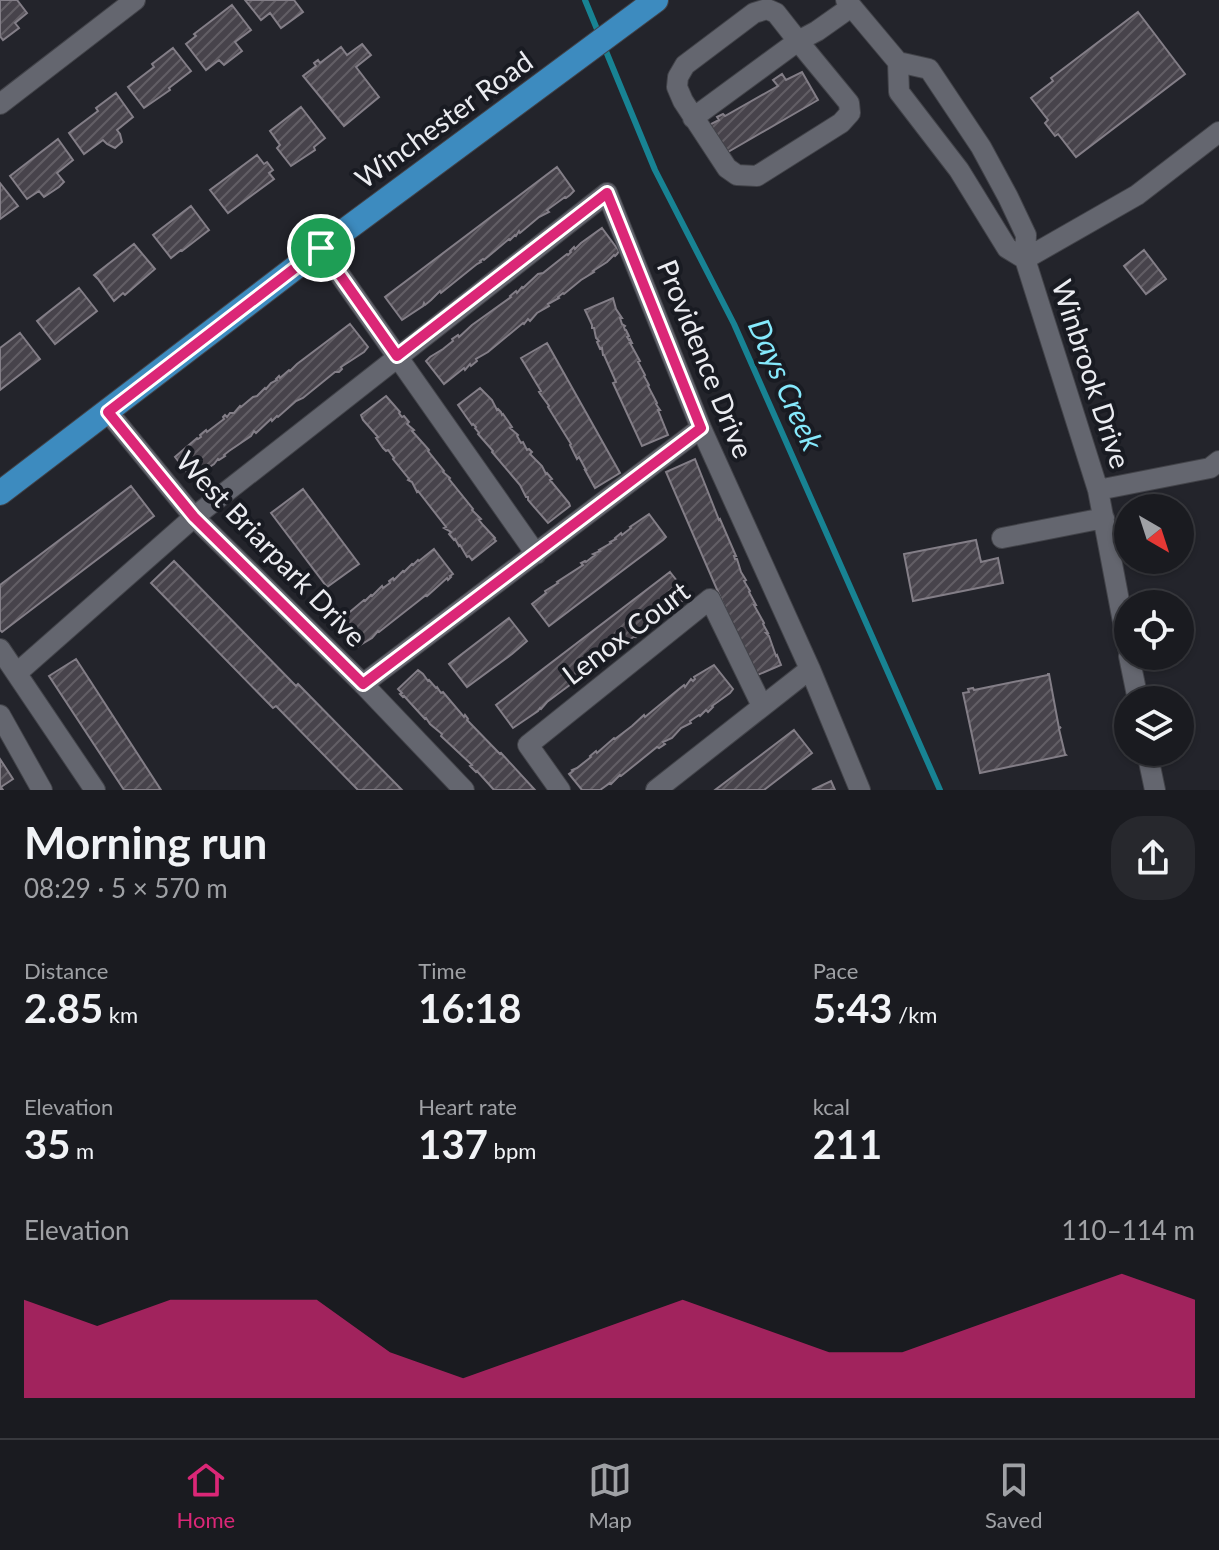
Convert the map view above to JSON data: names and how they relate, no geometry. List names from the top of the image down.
{
  "streets": {
    "main road": ["Winchester Road"],
    "street": [
      "Providence Drive",
      "Winbrook Drive",
      "West Briarpark Drive",
      "Lenox Court"
    ]
  },
  "crossings": [
    ["Winchester Road", "West Briarpark Drive"]
  ],
  "water": ["Days Creek"],
  "north": "bottom right",
  "page": {
    "heading": ["Morning run", "08:29 · 5 × 570 m"],
    "stats": [
      ["Distance", "2.85 km"],
      ["Time", "16:18"],
      ["Pace", "5:43 /km"],
      ["Elevation", "35 m"],
      ["Heart rate", "137 bpm"],
      ["kcal", "211"]
    ],
    "chart": ["Elevation", "110–114 m"],
    "tabs": ["Home", "Map", "Saved"]
  }
}
